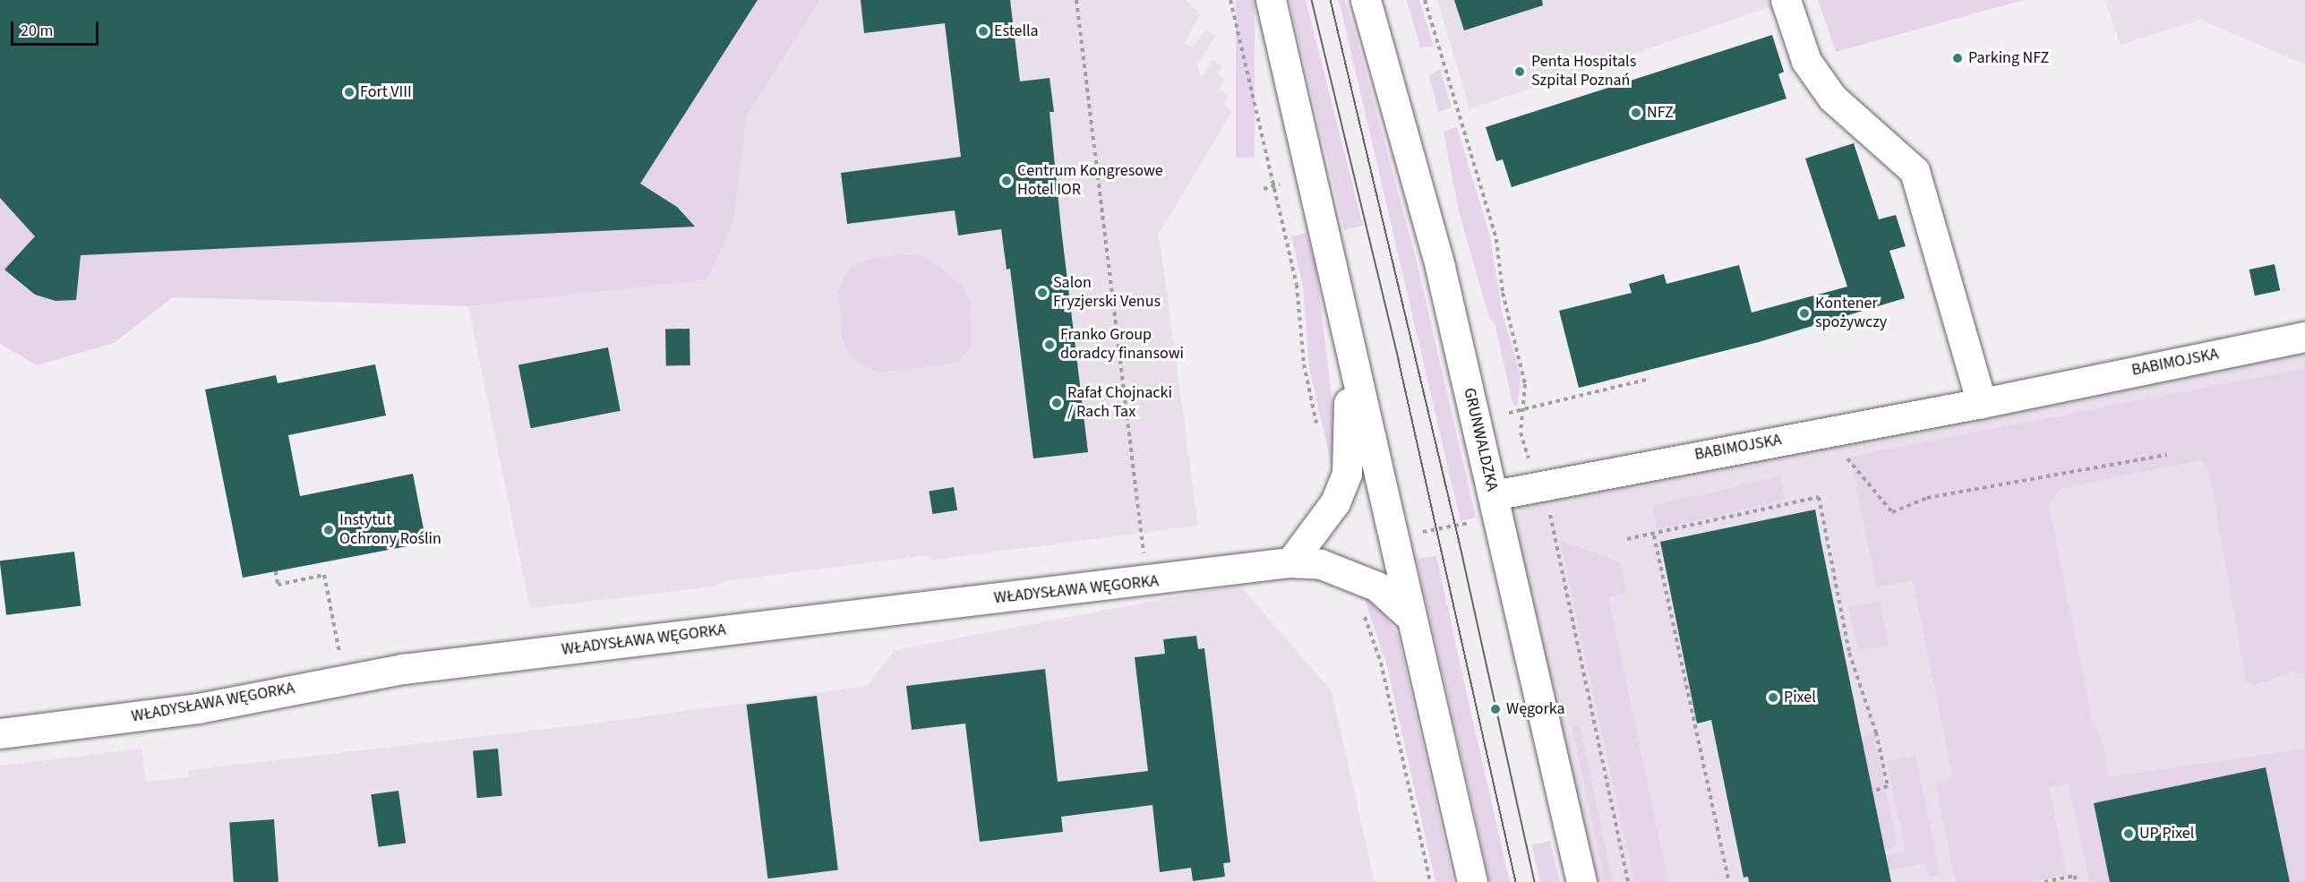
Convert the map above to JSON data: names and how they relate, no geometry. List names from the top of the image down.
{
  "streets": {
    "street": ["BABIMOJSKA", "GRUNWALDZKA", "WŁADYSŁAWA WĘGORKA"]
  },
  "crossings": [
    ["BABIMOJSKA", "GRUNWALDZKA"]
  ],
  "places": [
    "Estella",
    "Parking NFZ",
    "Penta Hospitals Szpital Poznań",
    "Fort VIII",
    "NFZ",
    "Centrum Kongresowe Hotel IOR",
    "Salon Fryzjerski Venus",
    "Kontener spożywczy",
    "Franko Group doradcy finansowi",
    "Rafał Chojnacki / Rach Tax",
    "Instytut Ochrony Roślin",
    "Pixel",
    "Węgorka",
    "UP Pixel"
  ],
  "scale_bar": "20 m"
}
